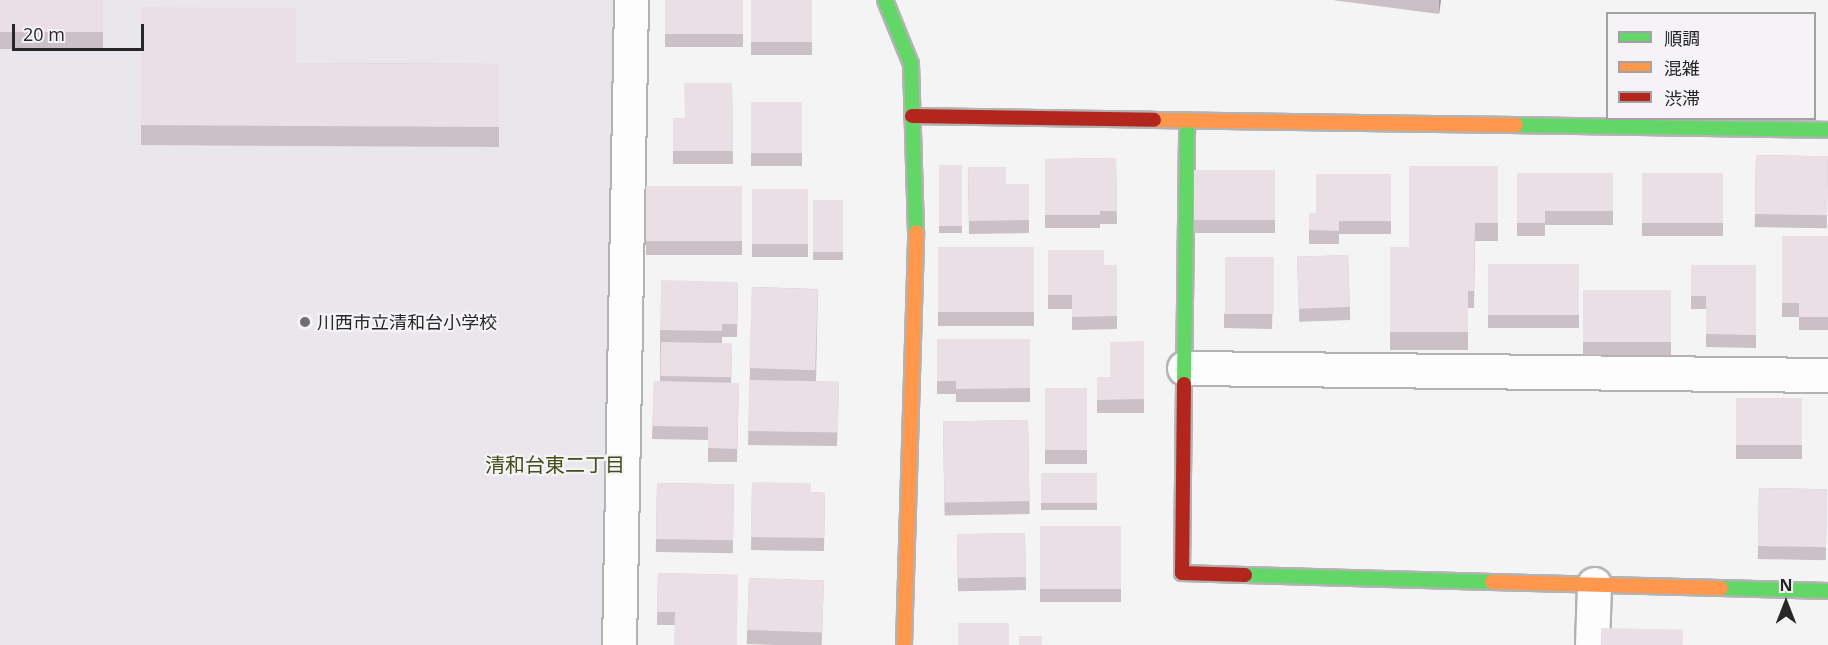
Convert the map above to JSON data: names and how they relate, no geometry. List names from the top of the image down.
{
  "districts": ["清和台東二丁目"],
  "places": ["川西市立清和台小学校"],
  "legend": ["順調", "混雑", "渋滞"],
  "scale_bar": "20 m",
  "north": "top"
}
